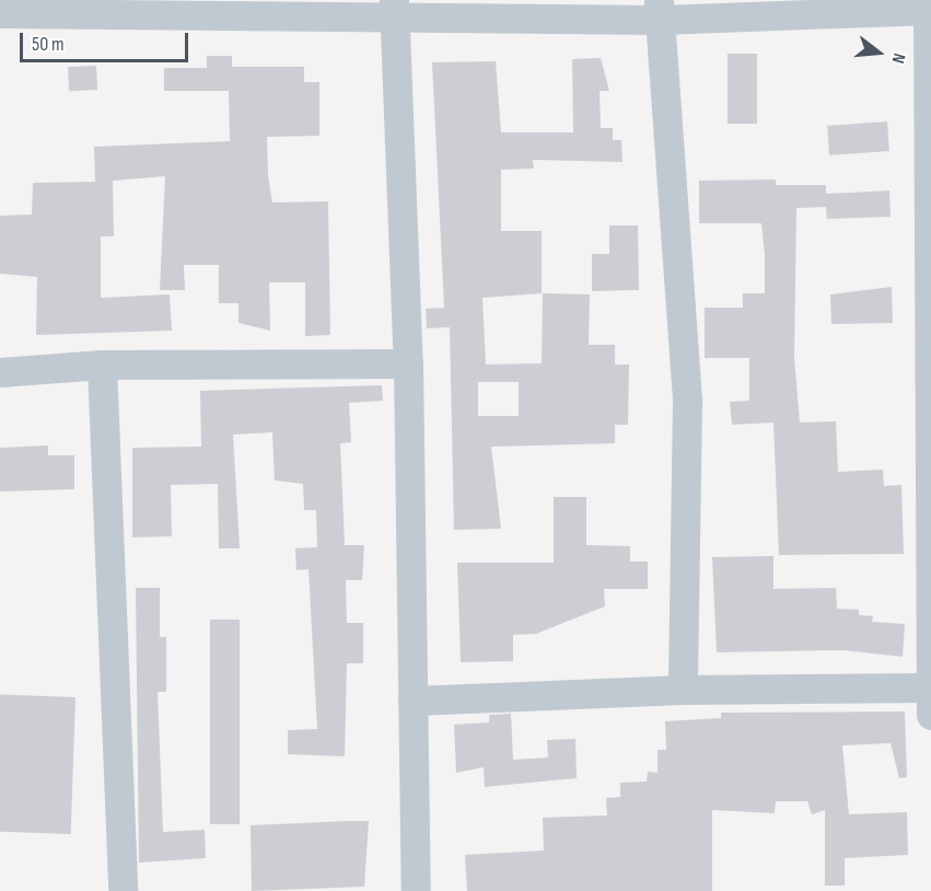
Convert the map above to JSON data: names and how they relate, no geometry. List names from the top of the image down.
{
  "scale_bar": "50 m",
  "north": "right"
}
